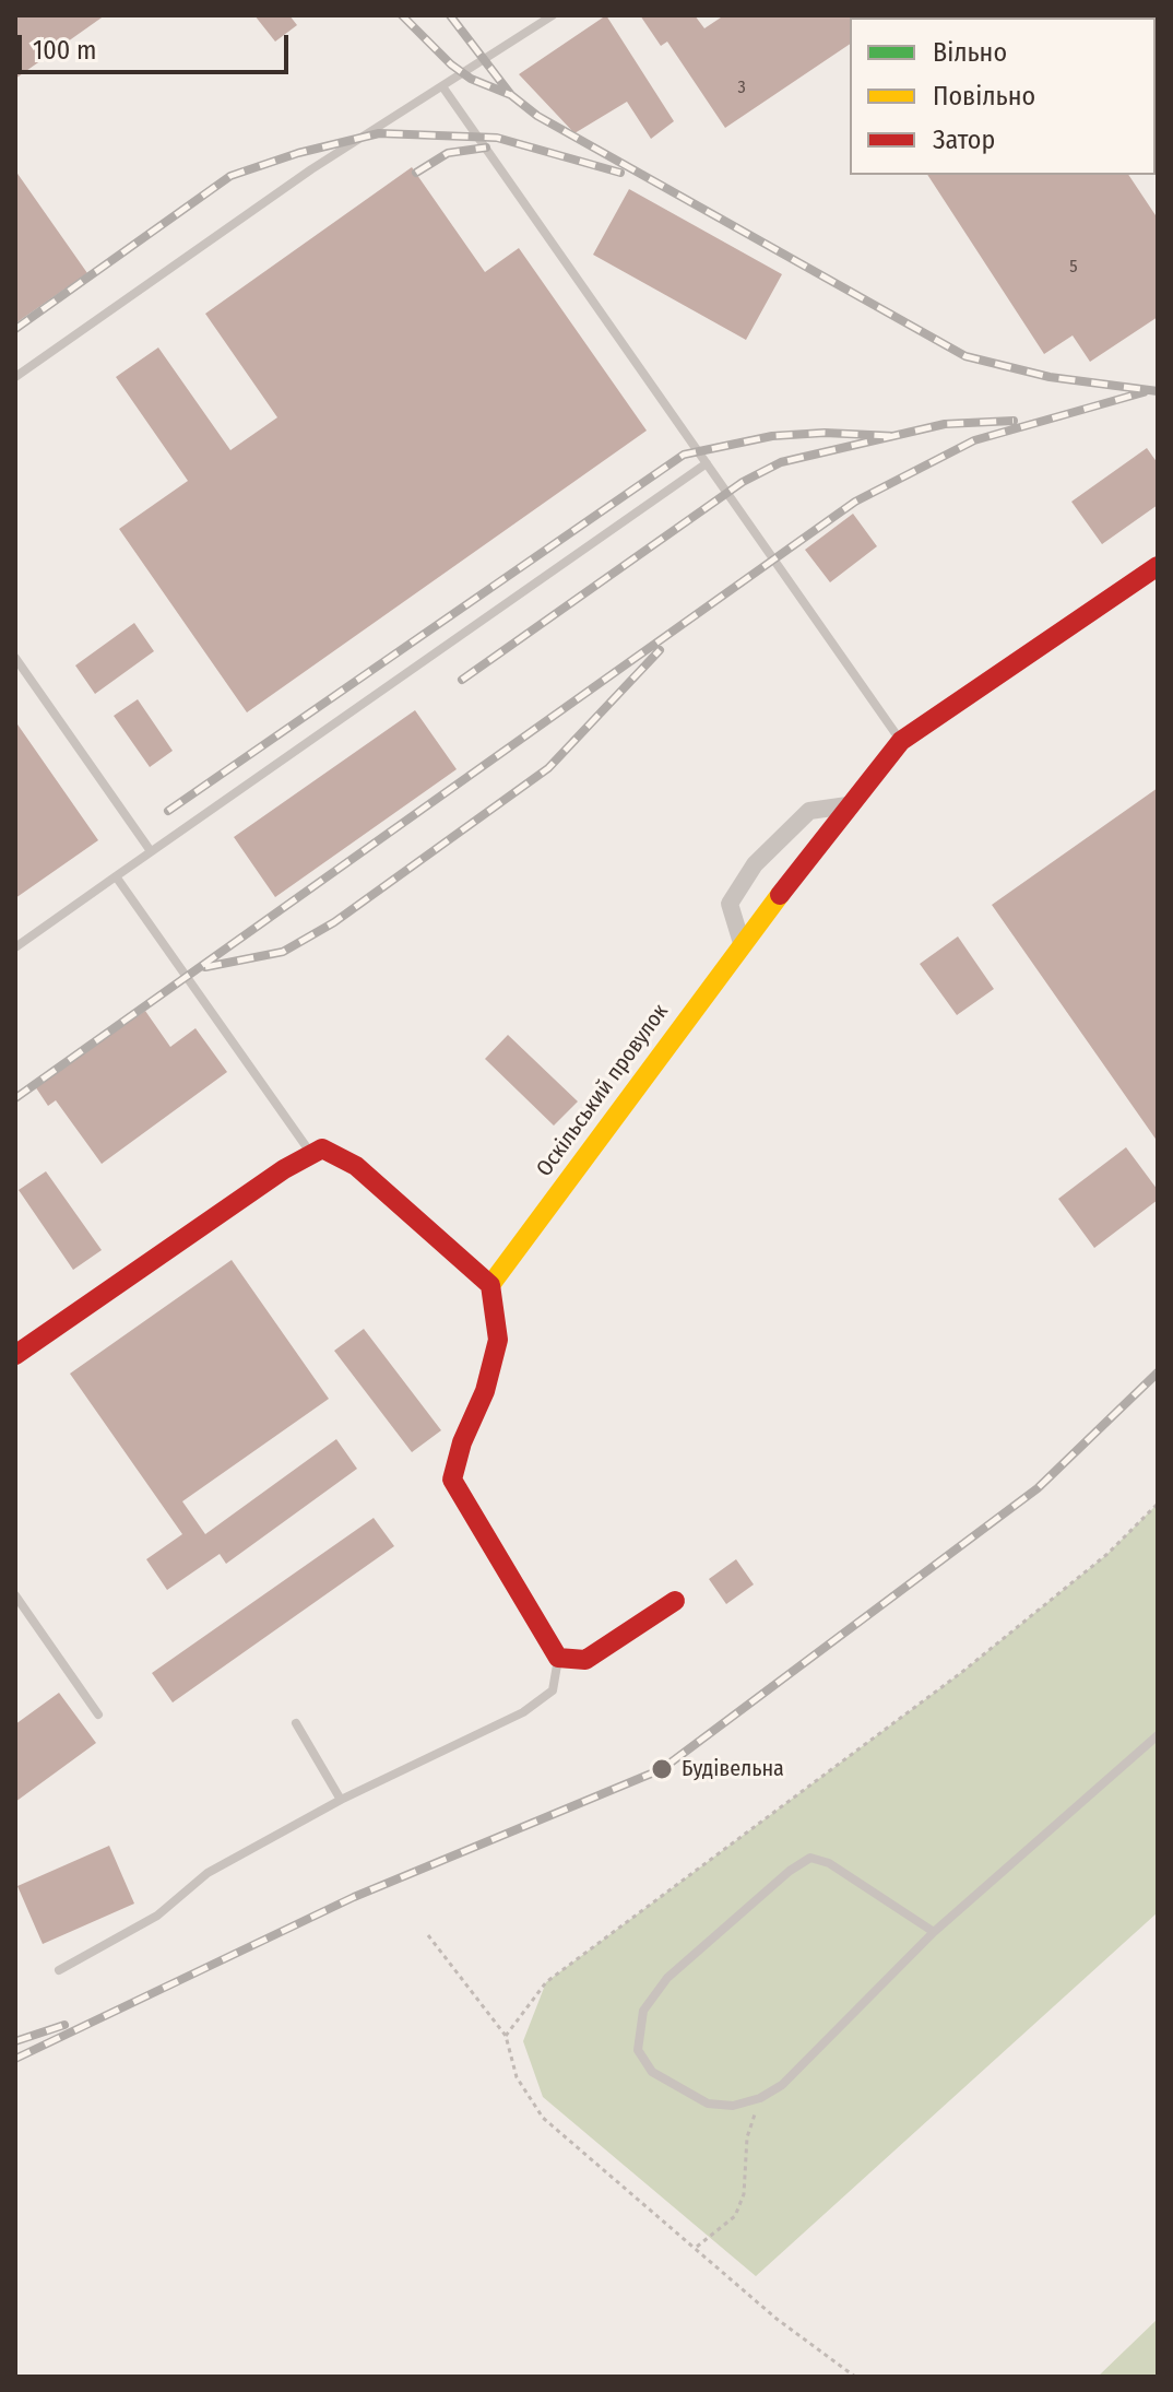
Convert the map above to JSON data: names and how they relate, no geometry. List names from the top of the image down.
{
  "streets": {
    "street": ["Оскільський провулок"]
  },
  "places": ["Будівельна"],
  "house_numbers": ["3", "5"],
  "legend": ["Вільно", "Повільно", "Затор"],
  "scale_bar": "100 m"
}
